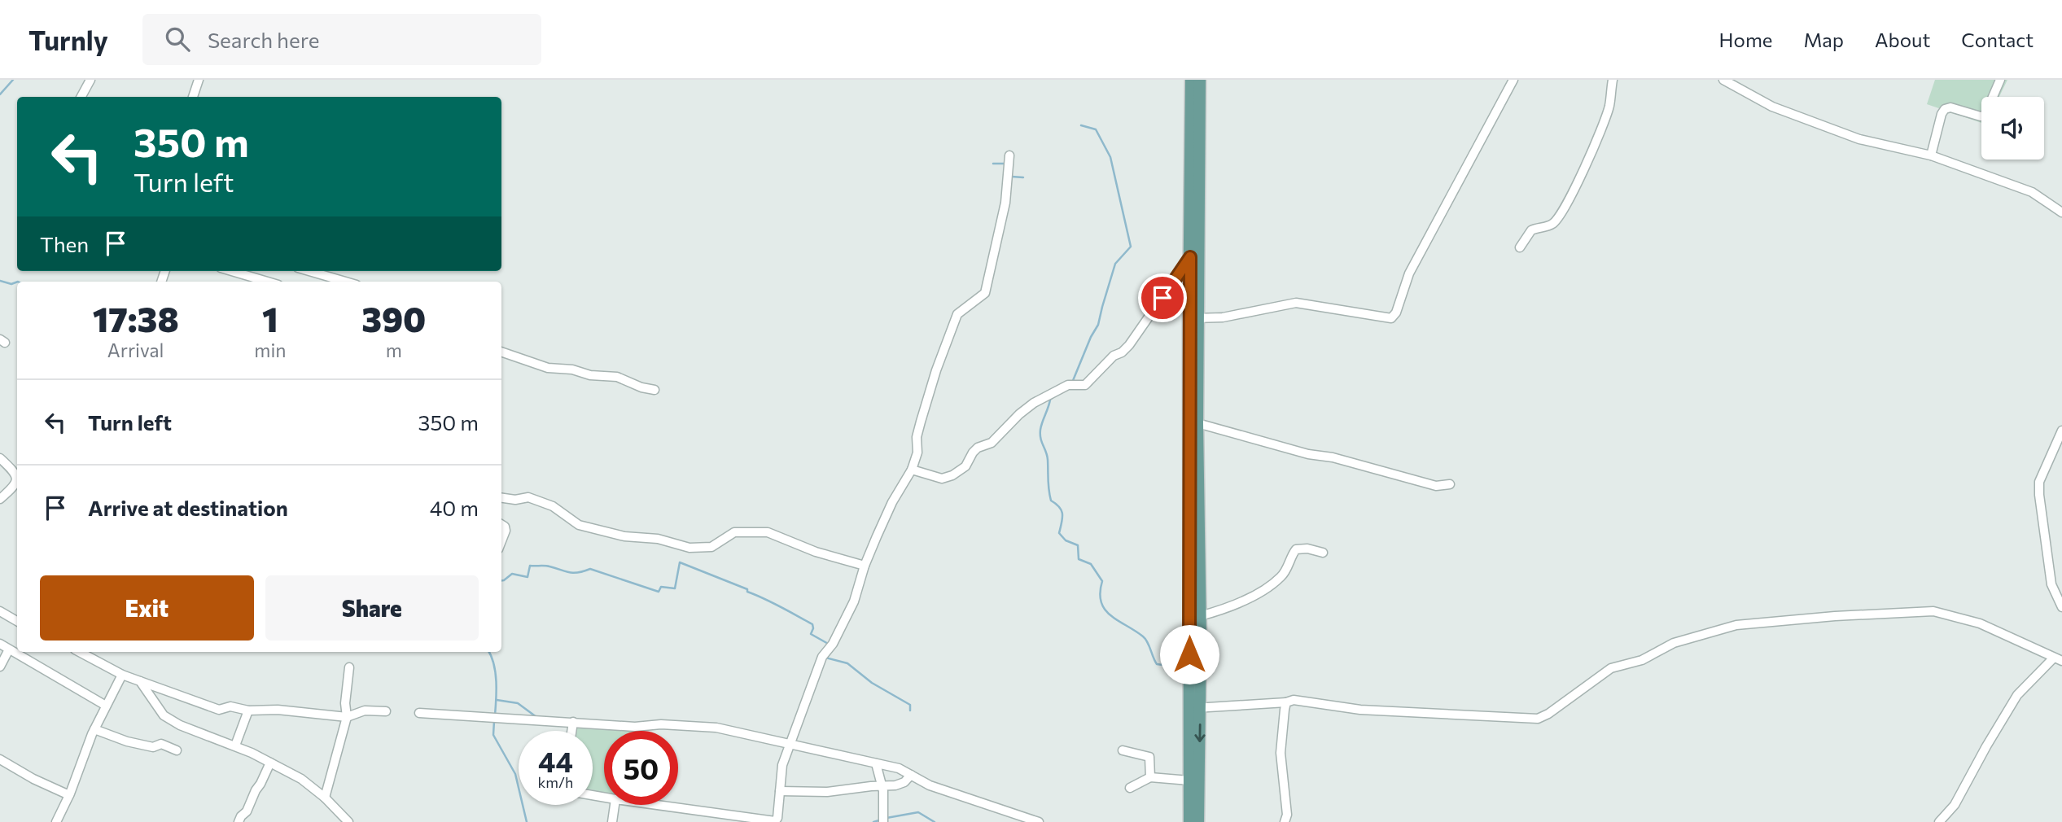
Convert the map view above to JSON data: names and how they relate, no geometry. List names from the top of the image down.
{
  "page": {
    "header": "Turnly",
    "search": "Search here",
    "nav": [
      "Home",
      "Map",
      "About",
      "Contact"
    ],
    "turn": ["350 m", "Turn left"],
    "then": "Then",
    "eta": [
      "17:38",
      "Arrival",
      "1",
      "min",
      "390",
      "m"
    ],
    "list": [
      {
        "name": "Turn left",
        "value": "350 m"
      },
      {
        "name": "Arrive at destination",
        "value": "40 m"
      }
    ],
    "buttons": ["Exit", "Share"],
    "speed": "44 km/h",
    "limit": "50"
  }
}
